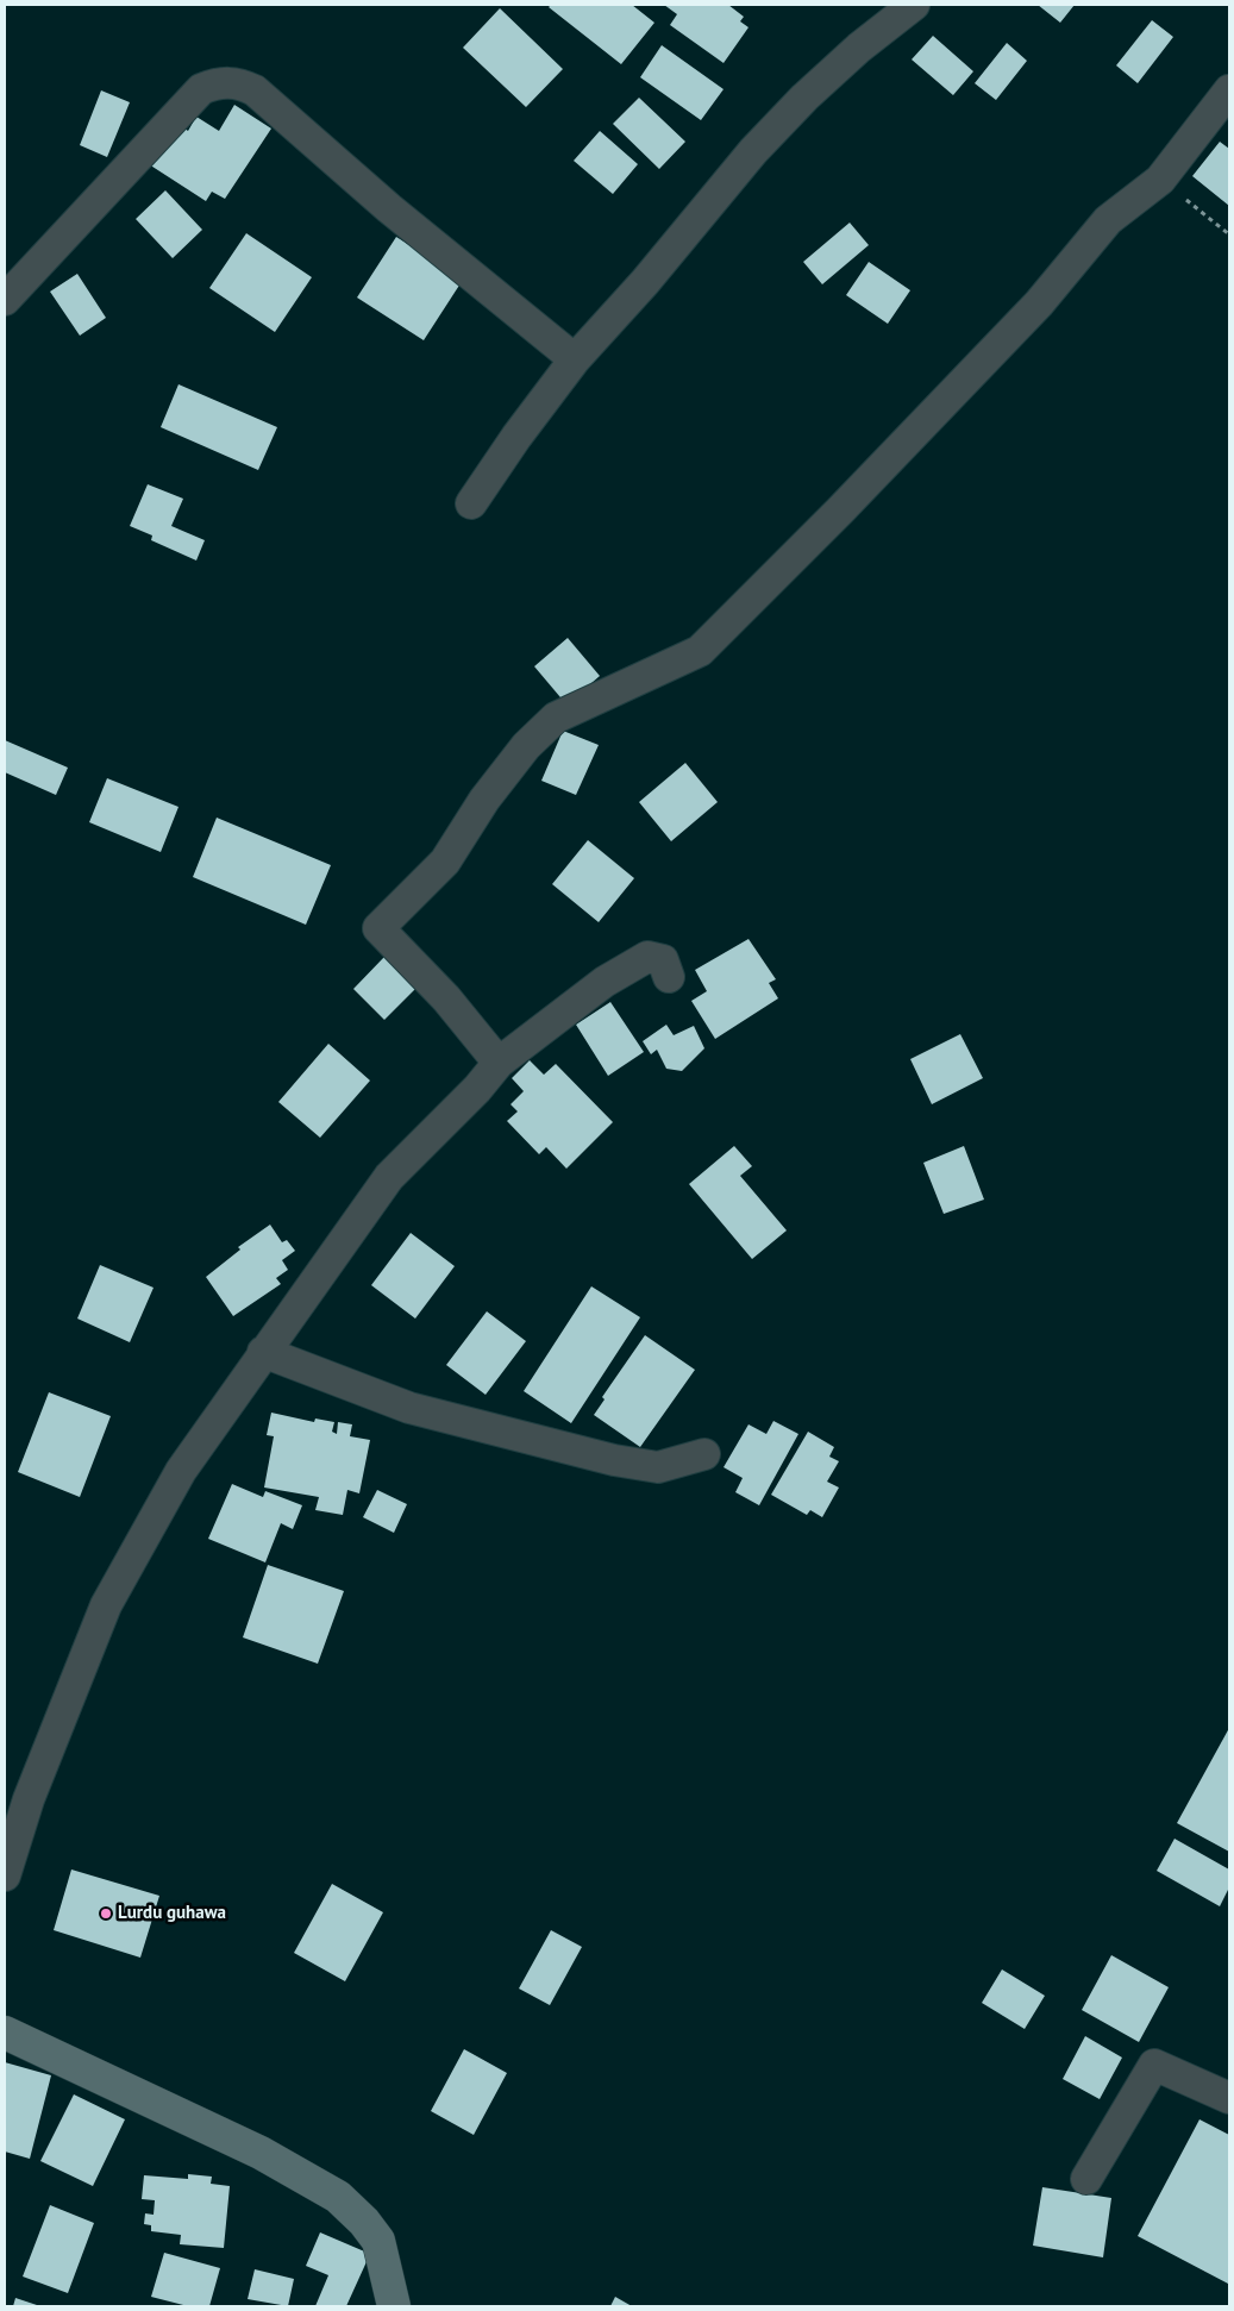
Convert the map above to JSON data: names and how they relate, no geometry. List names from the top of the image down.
{
  "places": ["Lurdu guhawa"]
}
